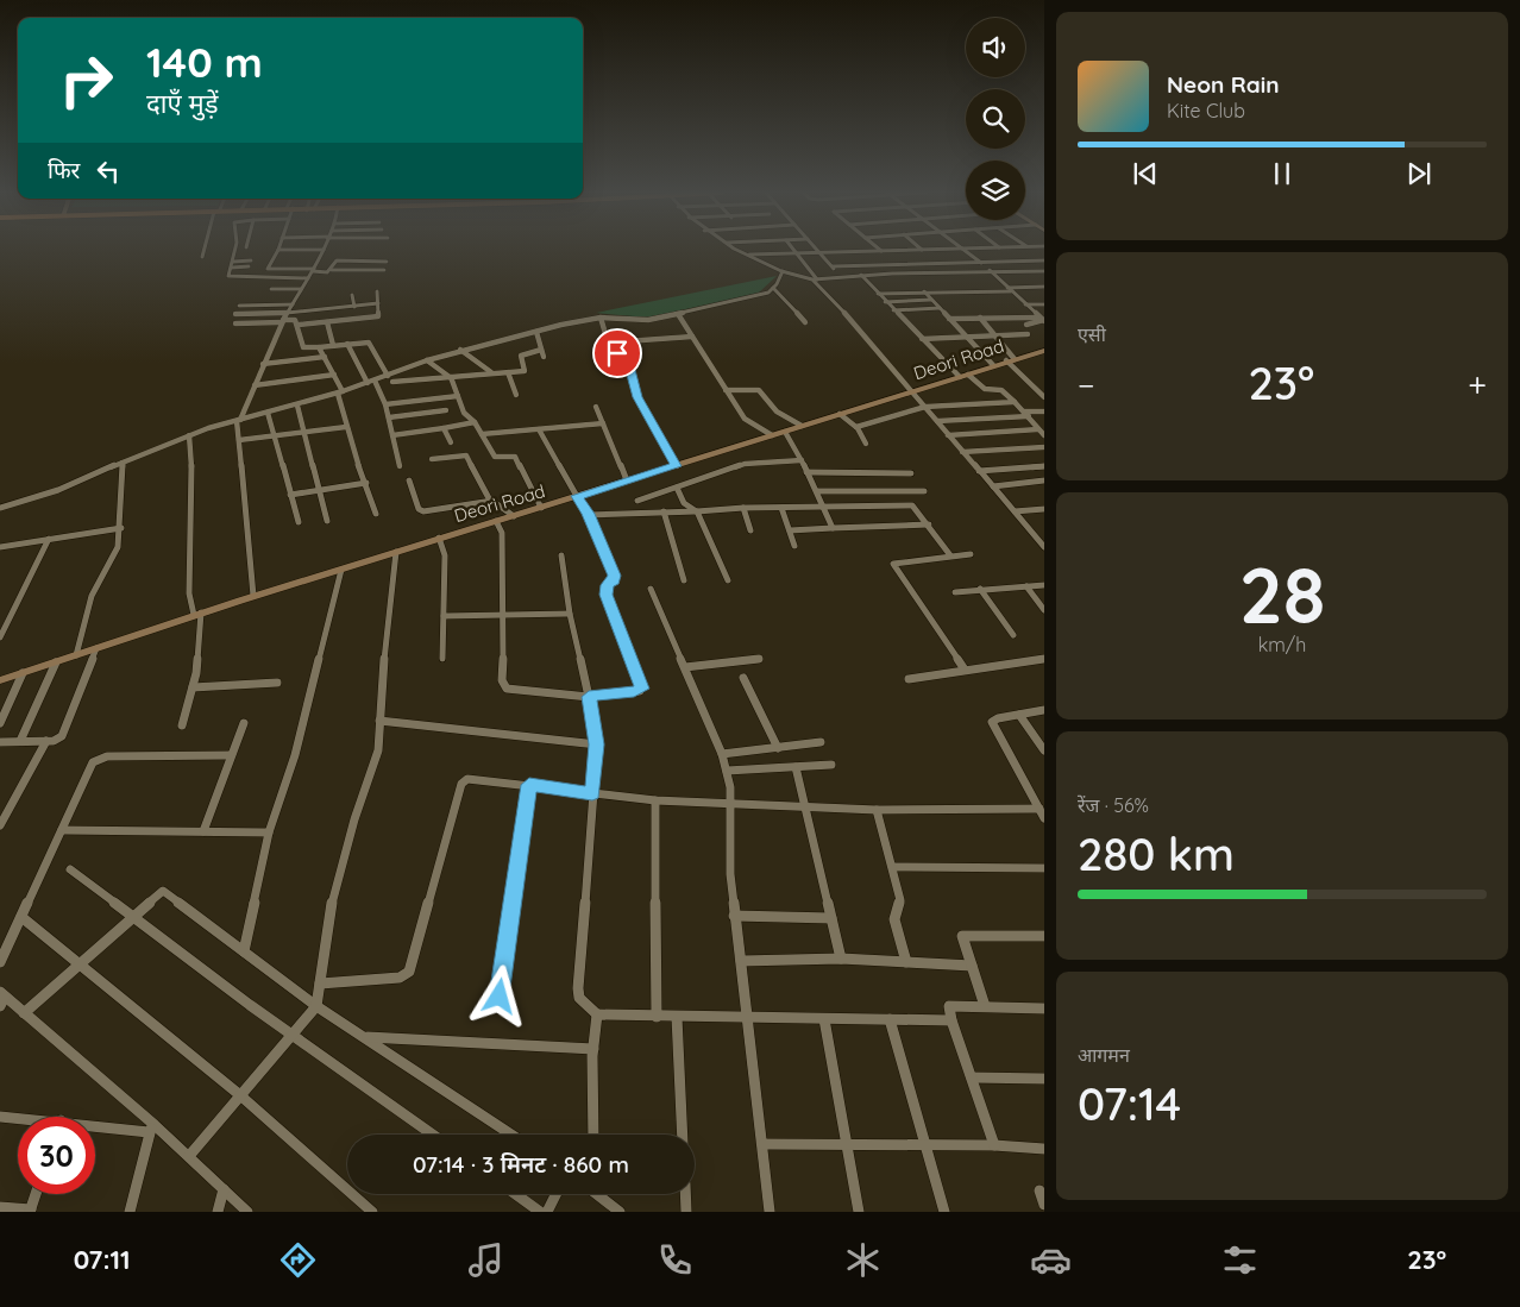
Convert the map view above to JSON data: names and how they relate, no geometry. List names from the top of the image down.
{
  "streets": {
    "street": ["Deori Road"]
  },
  "page": {
    "turn": ["140 m", "दाएँ मुड़ें"],
    "song": ["Neon Rain", "Kite Club"],
    "then": "फिर",
    "tile": [
      "एसी",
      ["28", "km/h"],
      ["रेंज · 56%", "280 km"],
      ["आगमन", "07:14"]
    ],
    "heat": ["−", "23°", "+"],
    "limit": "30",
    "trip": "07:14 · 3 मिनट · 860 m",
    "tabs": ["07:11", "23°"]
  }
}
